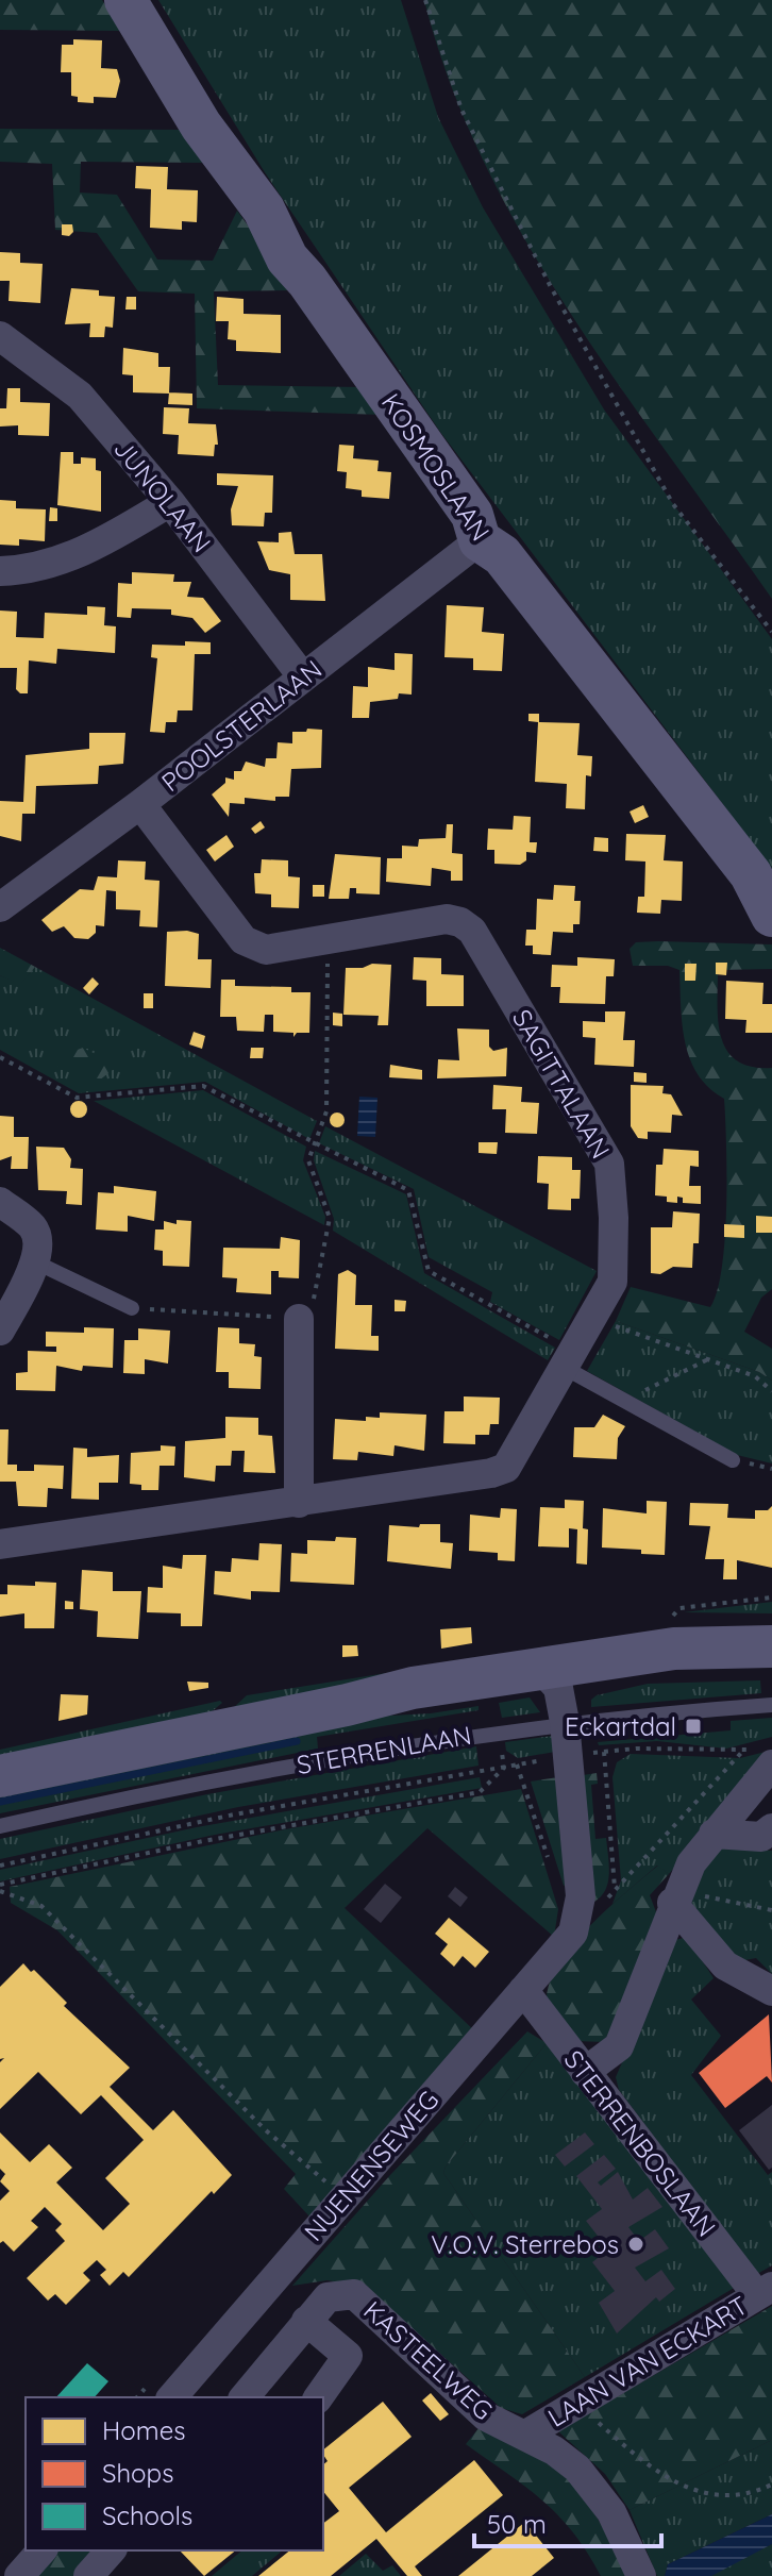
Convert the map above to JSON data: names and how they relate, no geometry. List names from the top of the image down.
{
  "streets": {
    "street": [
      "KOSMOSLAAN",
      "JUNOLAAN",
      "POOLSTERLAAN",
      "SAGITTALAAN",
      "STERRENLAAN",
      "STERRENBOSLAAN",
      "NUENENSEWEG",
      "KASTEELWEG",
      "LAAN VAN ECKART"
    ]
  },
  "crossings": [
    ["KOSMOSLAAN", "POOLSTERLAAN"],
    ["JUNOLAAN", "POOLSTERLAAN"],
    ["POOLSTERLAAN", "SAGITTALAAN"],
    ["STERRENLAAN", "NUENENSEWEG"],
    ["STERRENBOSLAAN", "NUENENSEWEG"],
    ["STERRENBOSLAAN", "LAAN VAN ECKART"],
    ["KASTEELWEG", "LAAN VAN ECKART"]
  ],
  "places": {
    "transit": ["Eckartdal"],
    "other": ["V.O.V. Sterrebos"]
  },
  "legend": ["Homes", "Shops", "Schools"],
  "scale_bar": "50 m"
}
